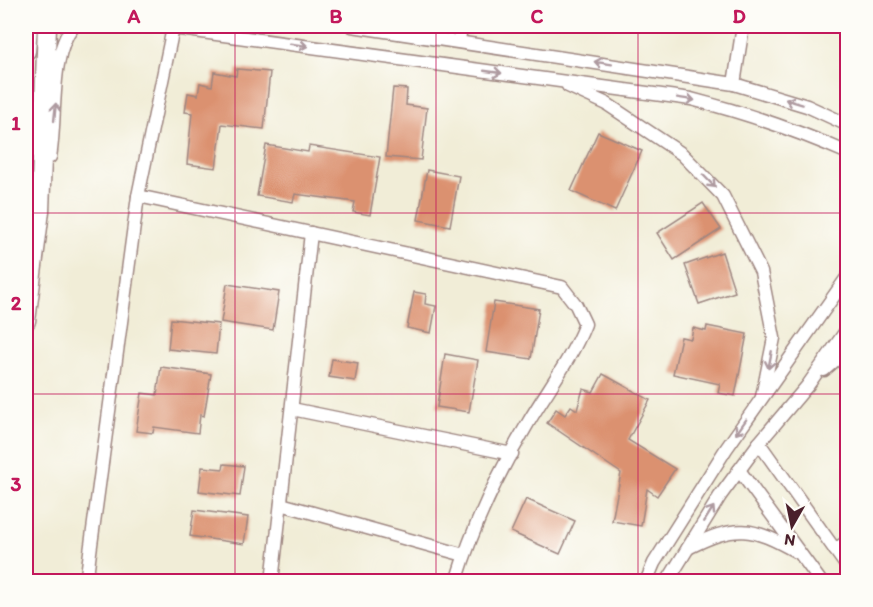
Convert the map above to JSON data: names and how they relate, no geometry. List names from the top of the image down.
{
  "north": "bottom",
  "grid": {
    "columns": [
      "A",
      "B",
      "C",
      "D"
    ],
    "rows": ["1", "2", "3"]
  }
}
